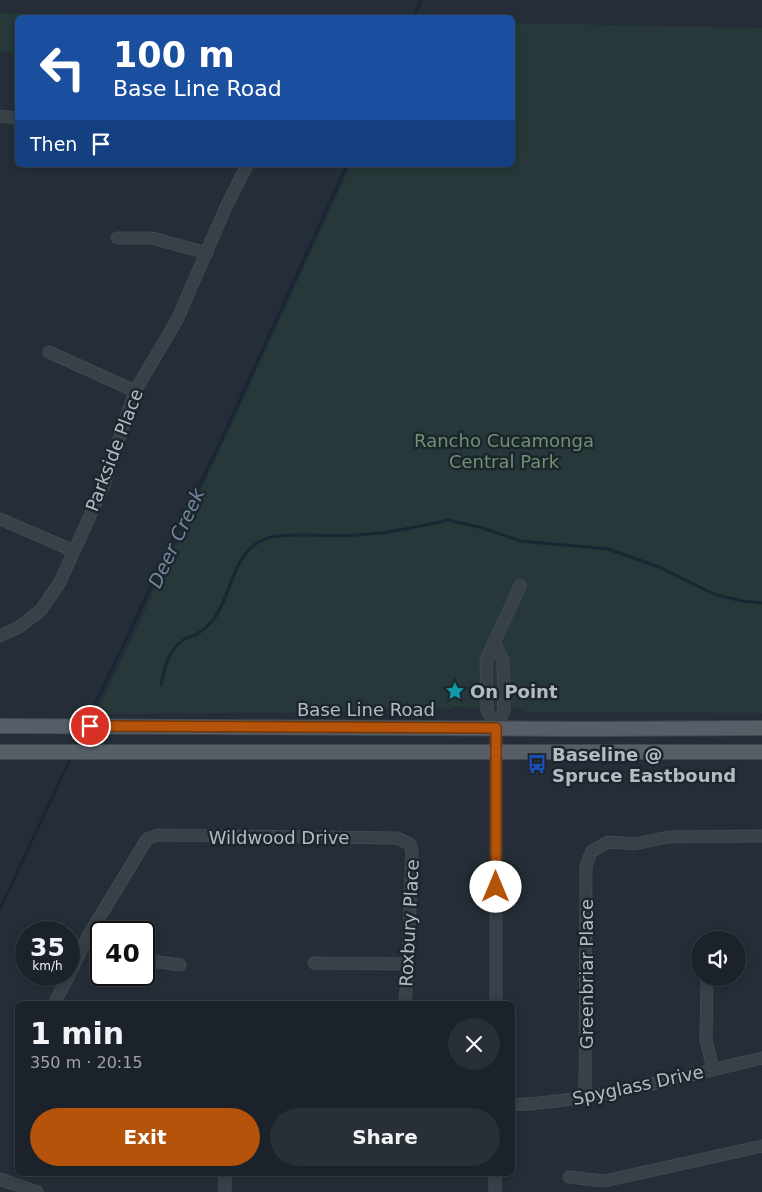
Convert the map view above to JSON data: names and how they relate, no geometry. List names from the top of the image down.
{
  "streets": {
    "main road": ["Base Line Road"],
    "street": [
      "Parkside Place",
      "Wildwood Drive",
      "Roxbury Place",
      "Greenbriar Place",
      "Spyglass Drive"
    ]
  },
  "crossings": [
    ["Wildwood Drive", "Roxbury Place"],
    ["Greenbriar Place", "Spyglass Drive"]
  ],
  "water": ["Deer Creek"],
  "parks": ["Rancho Cucamonga Central Park"],
  "places": {
    "place": ["On Point"],
    "bus stop": ["Baseline @ Spruce Eastbound"]
  },
  "page": {
    "turn": ["100 m", "Base Line Road"],
    "then": "Then",
    "speed": "35 km/h",
    "limit": "40",
    "heading": ["1 min", "350 m · 20:15"],
    "buttons": ["Exit", "Share"]
  }
}
